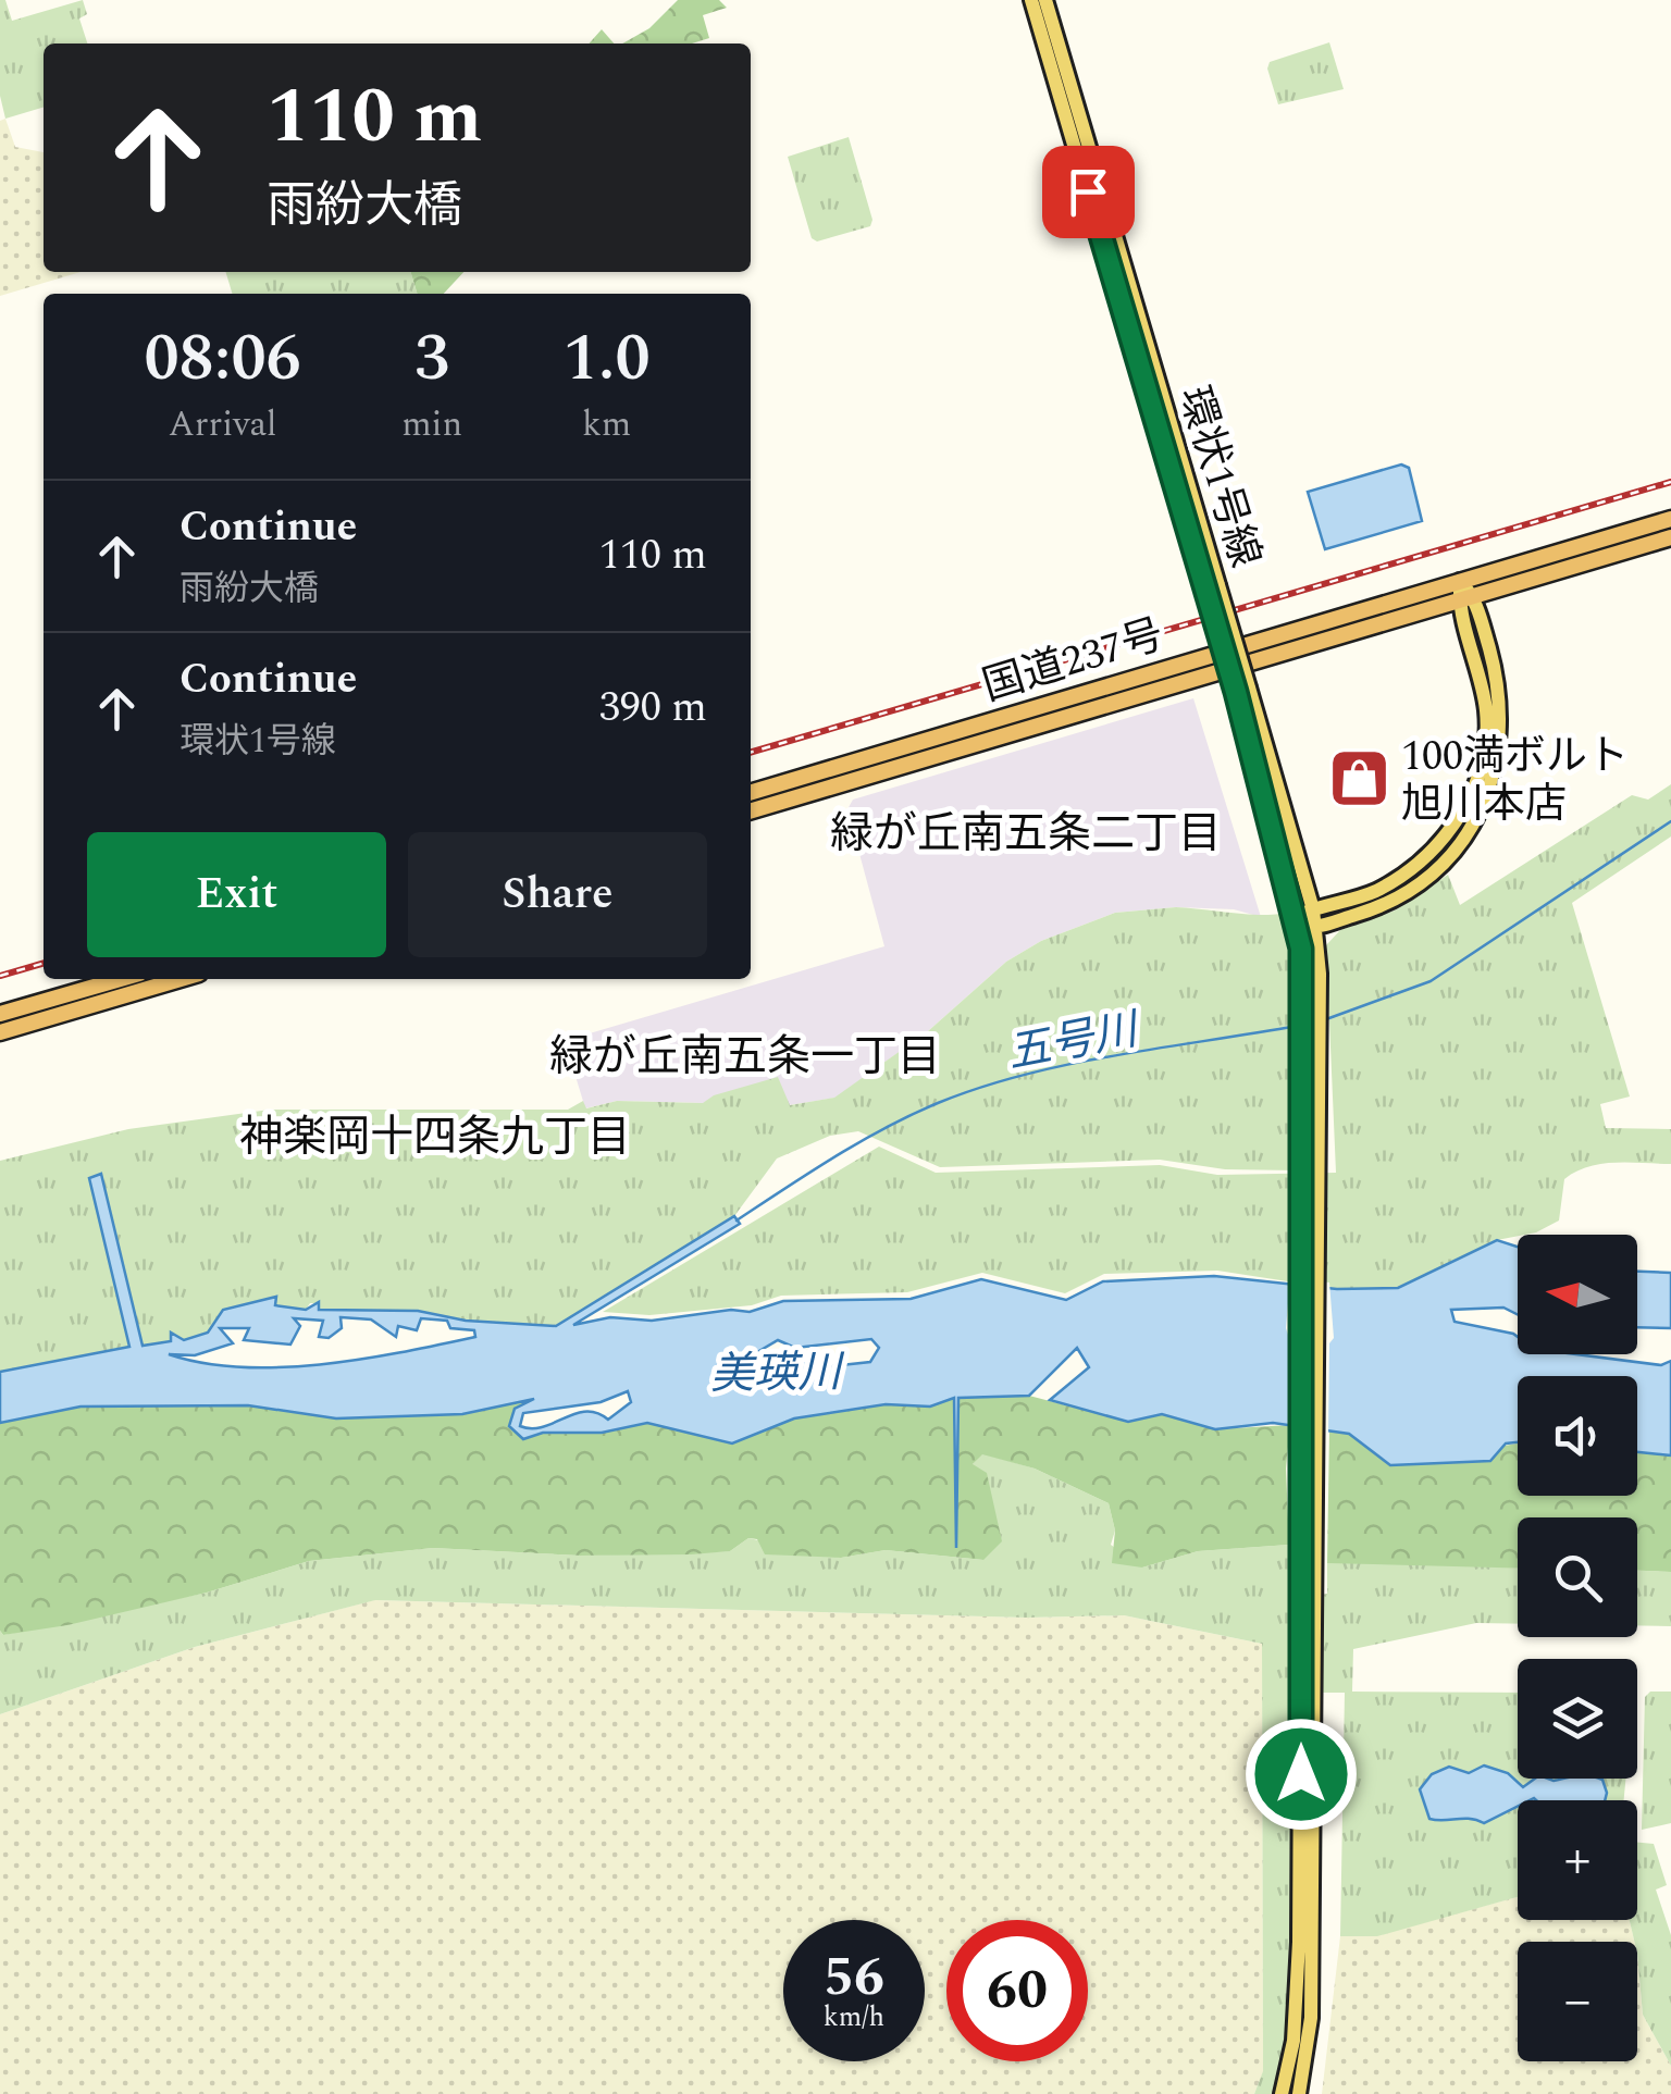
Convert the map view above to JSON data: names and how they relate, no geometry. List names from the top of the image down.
{
  "streets": {
    "highway": ["国道237号"],
    "main road": ["環状1号線"]
  },
  "districts": ["緑が丘南五条二丁目", "緑が丘南五条一丁目", "神楽岡十四条九丁目"],
  "water": ["五号川", "美瑛川"],
  "places": {
    "shop": ["100満ボルト 旭川本店"]
  },
  "north": "left",
  "page": {
    "turn": ["110 m", "雨紛大橋"],
    "eta": [
      "08:06",
      "Arrival",
      "3",
      "min",
      "1.0",
      "km"
    ],
    "list": [
      {
        "name": "Continue",
        "note": "雨紛大橋",
        "value": "110 m"
      },
      {
        "name": "Continue",
        "note": "環状1号線",
        "value": "390 m"
      }
    ],
    "buttons": ["Exit", "Share"],
    "map_buttons": ["+", "−"],
    "speed": "56 km/h",
    "limit": "60"
  }
}
